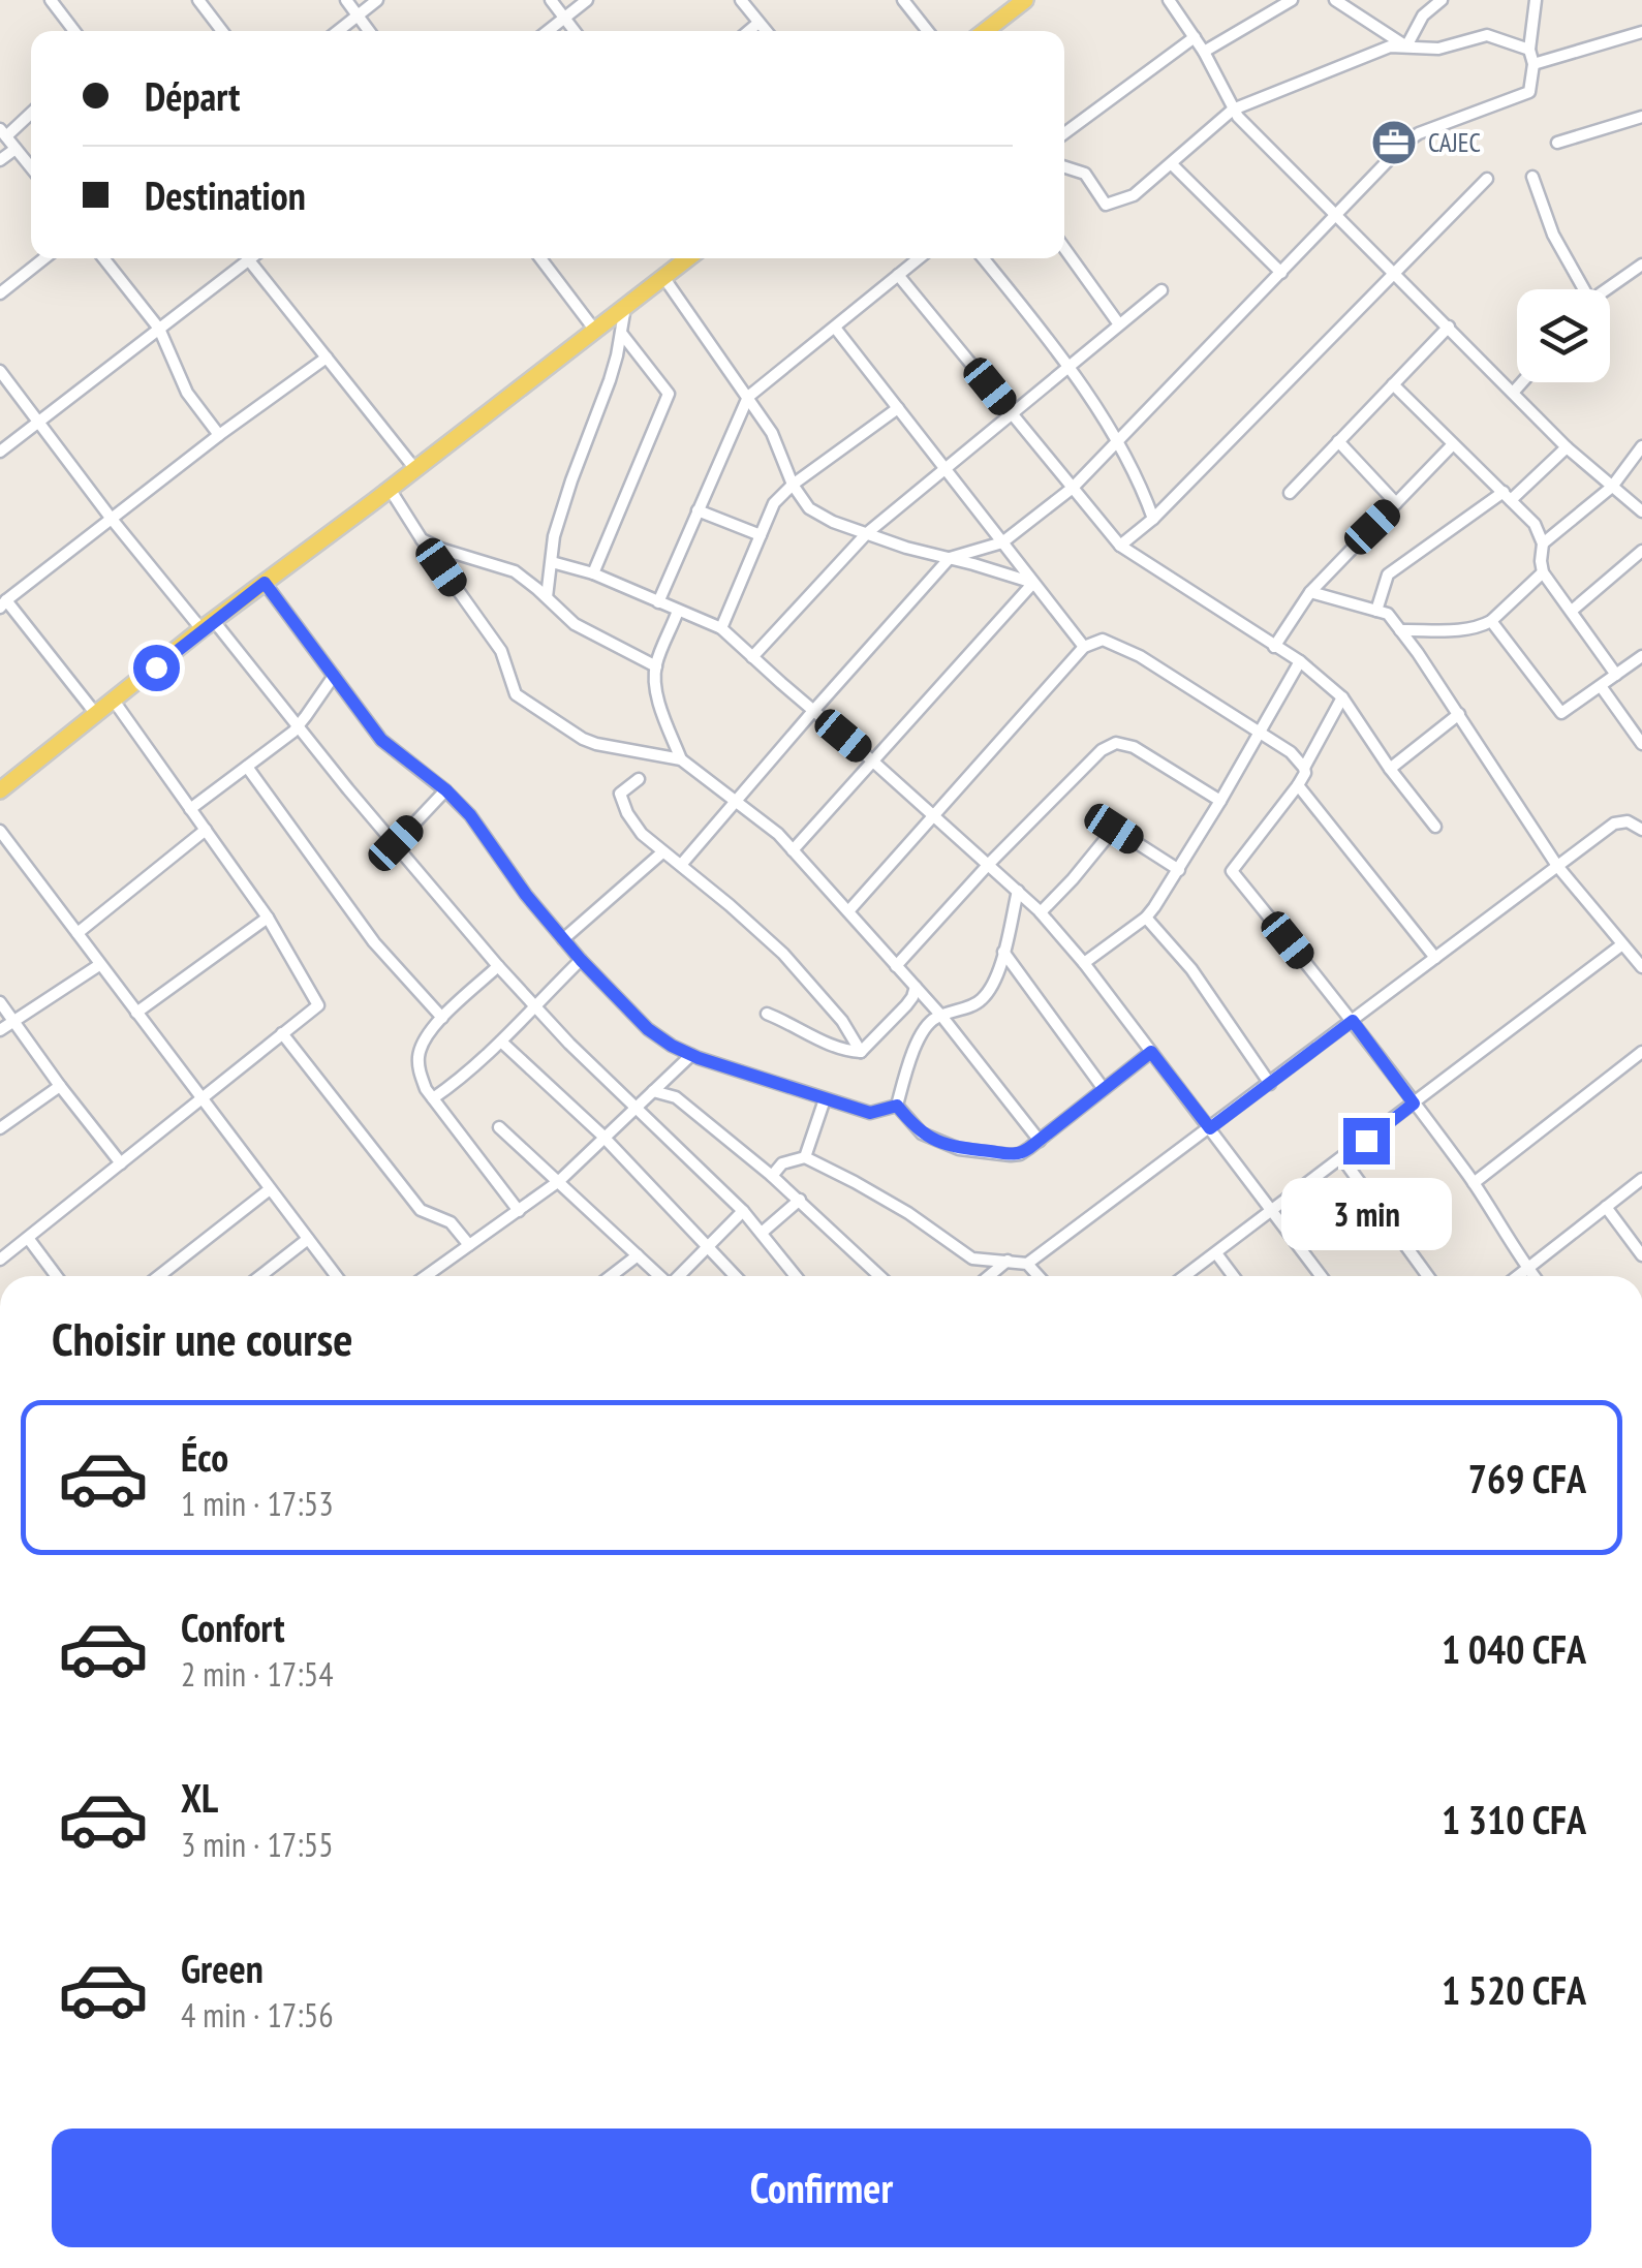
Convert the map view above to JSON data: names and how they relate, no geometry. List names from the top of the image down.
{
  "places": {
    "office": ["CAJEC"]
  },
  "page": {
    "banner": ["Départ", "Destination"],
    "bubble": "3 min",
    "heading": "Choisir une course",
    "list": [
      {
        "name": "Éco",
        "note": "1 min · 17:53",
        "value": "769 CFA"
      },
      {
        "name": "Confort",
        "note": "2 min · 17:54",
        "value": "1 040 CFA"
      },
      {
        "name": "XL",
        "note": "3 min · 17:55",
        "value": "1 310 CFA"
      },
      {
        "name": "Green",
        "note": "4 min · 17:56",
        "value": "1 520 CFA"
      }
    ],
    "buttons": "Confirmer"
  }
}
